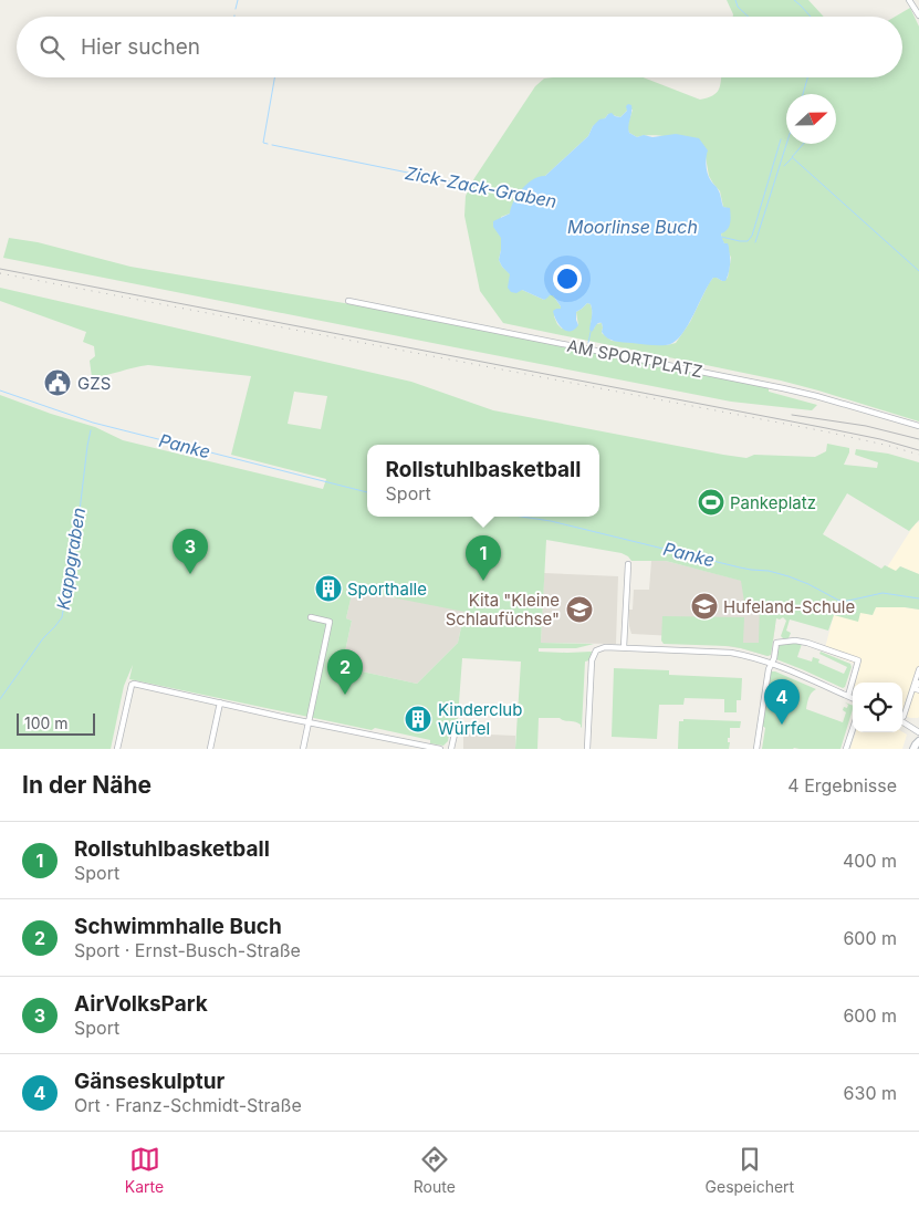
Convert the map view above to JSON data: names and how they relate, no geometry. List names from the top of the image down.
{
  "streets": {
    "street": ["AM SPORTPLATZ"]
  },
  "water": [
    "Zick-Zack-Graben",
    "Moorlinse Buch",
    "Panke",
    "Kappgraben"
  ],
  "places": {
    "public building": ["GZS"],
    "sports": ["Pankeplatz"],
    "building": ["Sporthalle", "Kinderclub Würfel"],
    "school or university": ["Hufeland-Schule", "Kita \"Kleine Schlaufüchse\""]
  },
  "scale_bar": "100 m",
  "north": "right",
  "page": {
    "search": "Hier suchen",
    "popup": ["Rollstuhlbasketball", "Sport"],
    "pins": [
      "3",
      "1",
      "2",
      "4"
    ],
    "scale": "100 m",
    "heading": ["In der Nähe", "4 Ergebnisse"],
    "list": [
      {
        "mark": "1",
        "name": "Rollstuhlbasketball",
        "note": "Sport",
        "value": "400 m"
      },
      {
        "mark": "2",
        "name": "Schwimmhalle Buch",
        "note": "Sport · Ernst-Busch-Straße",
        "value": "600 m"
      },
      {
        "mark": "3",
        "name": "AirVolksPark",
        "note": "Sport",
        "value": "600 m"
      },
      {
        "mark": "4",
        "name": "Gänseskulptur",
        "note": "Ort · Franz-Schmidt-Straße",
        "value": "630 m"
      }
    ],
    "nav": ["Karte", "Route", "Gespeichert"]
  }
}
